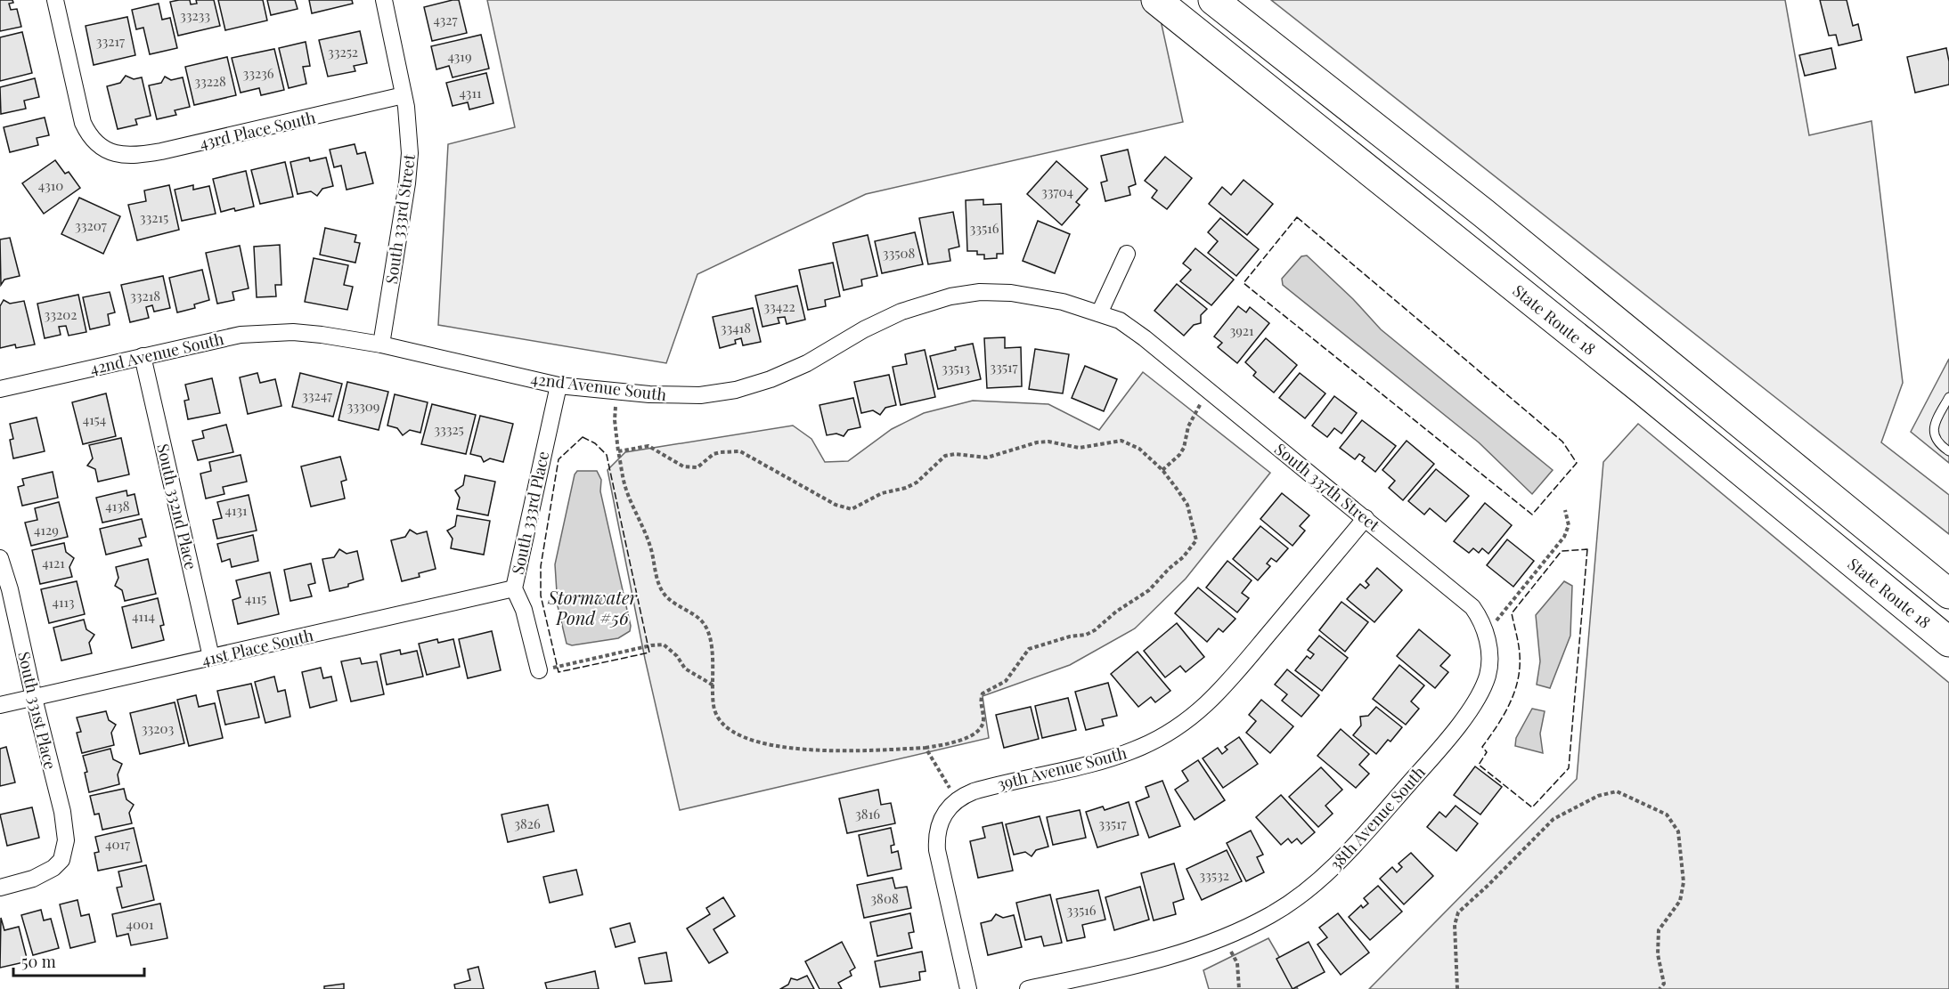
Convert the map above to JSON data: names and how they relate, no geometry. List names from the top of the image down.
{
  "streets": {
    "highway": ["State Route 18"],
    "street": [
      "43rd Place South",
      "South 333rd Street",
      "42nd Avenue South",
      "South 337th Street",
      "South 332nd Place",
      "South 333rd Place",
      "41st Place South",
      "South 331st Place",
      "39th Avenue South",
      "38th Avenue South"
    ]
  },
  "crossings": [
    ["43rd Place South", "South 333rd Street"],
    ["South 333rd Street", "42nd Avenue South"],
    ["42nd Avenue South", "South 337th Street"],
    ["42nd Avenue South", "South 332nd Place"],
    ["42nd Avenue South", "South 333rd Place"],
    ["South 337th Street", "39th Avenue South"],
    ["South 337th Street", "38th Avenue South"],
    ["South 332nd Place", "41st Place South"],
    ["South 333rd Place", "41st Place South"],
    ["41st Place South", "South 331st Place"]
  ],
  "water": ["Stormwater Pond #56"],
  "house_numbers": [
    "33233",
    "4327",
    "33217",
    "33252",
    "4319",
    "33236",
    "33228",
    "4311",
    "4310",
    "33704",
    "33215",
    "33207",
    "33516",
    "33508",
    "33218",
    "33422",
    "33202",
    "33418",
    "3921",
    "33517",
    "33513",
    "33247",
    "33309",
    "4154",
    "33325",
    "4138",
    "4131",
    "4129",
    "4121",
    "4115",
    "4113",
    "4114",
    "33203",
    "3816",
    "3826",
    "33517",
    "4017",
    "33532",
    "3808",
    "33516",
    "4001"
  ],
  "scale_bar": "50 m"
}
